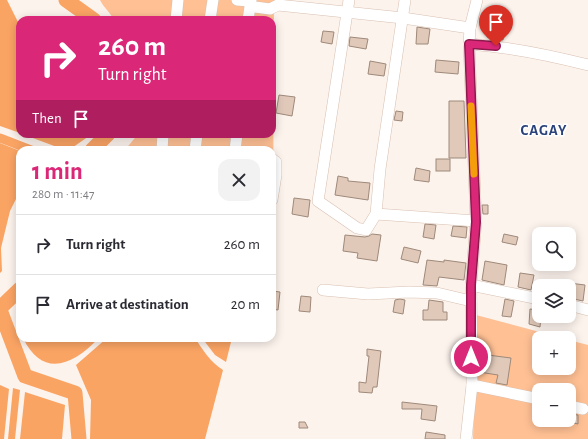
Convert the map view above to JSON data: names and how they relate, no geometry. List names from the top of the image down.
{
  "districts": ["CAGAY"],
  "page": {
    "turn": ["260 m", "Turn right"],
    "then": "Then",
    "heading": ["1 min", "280 m · 11:47"],
    "list": [
      {
        "name": "Turn right",
        "value": "260 m"
      },
      {
        "name": "Arrive at destination",
        "value": "20 m"
      }
    ],
    "map_buttons": ["+", "−"]
  }
}
